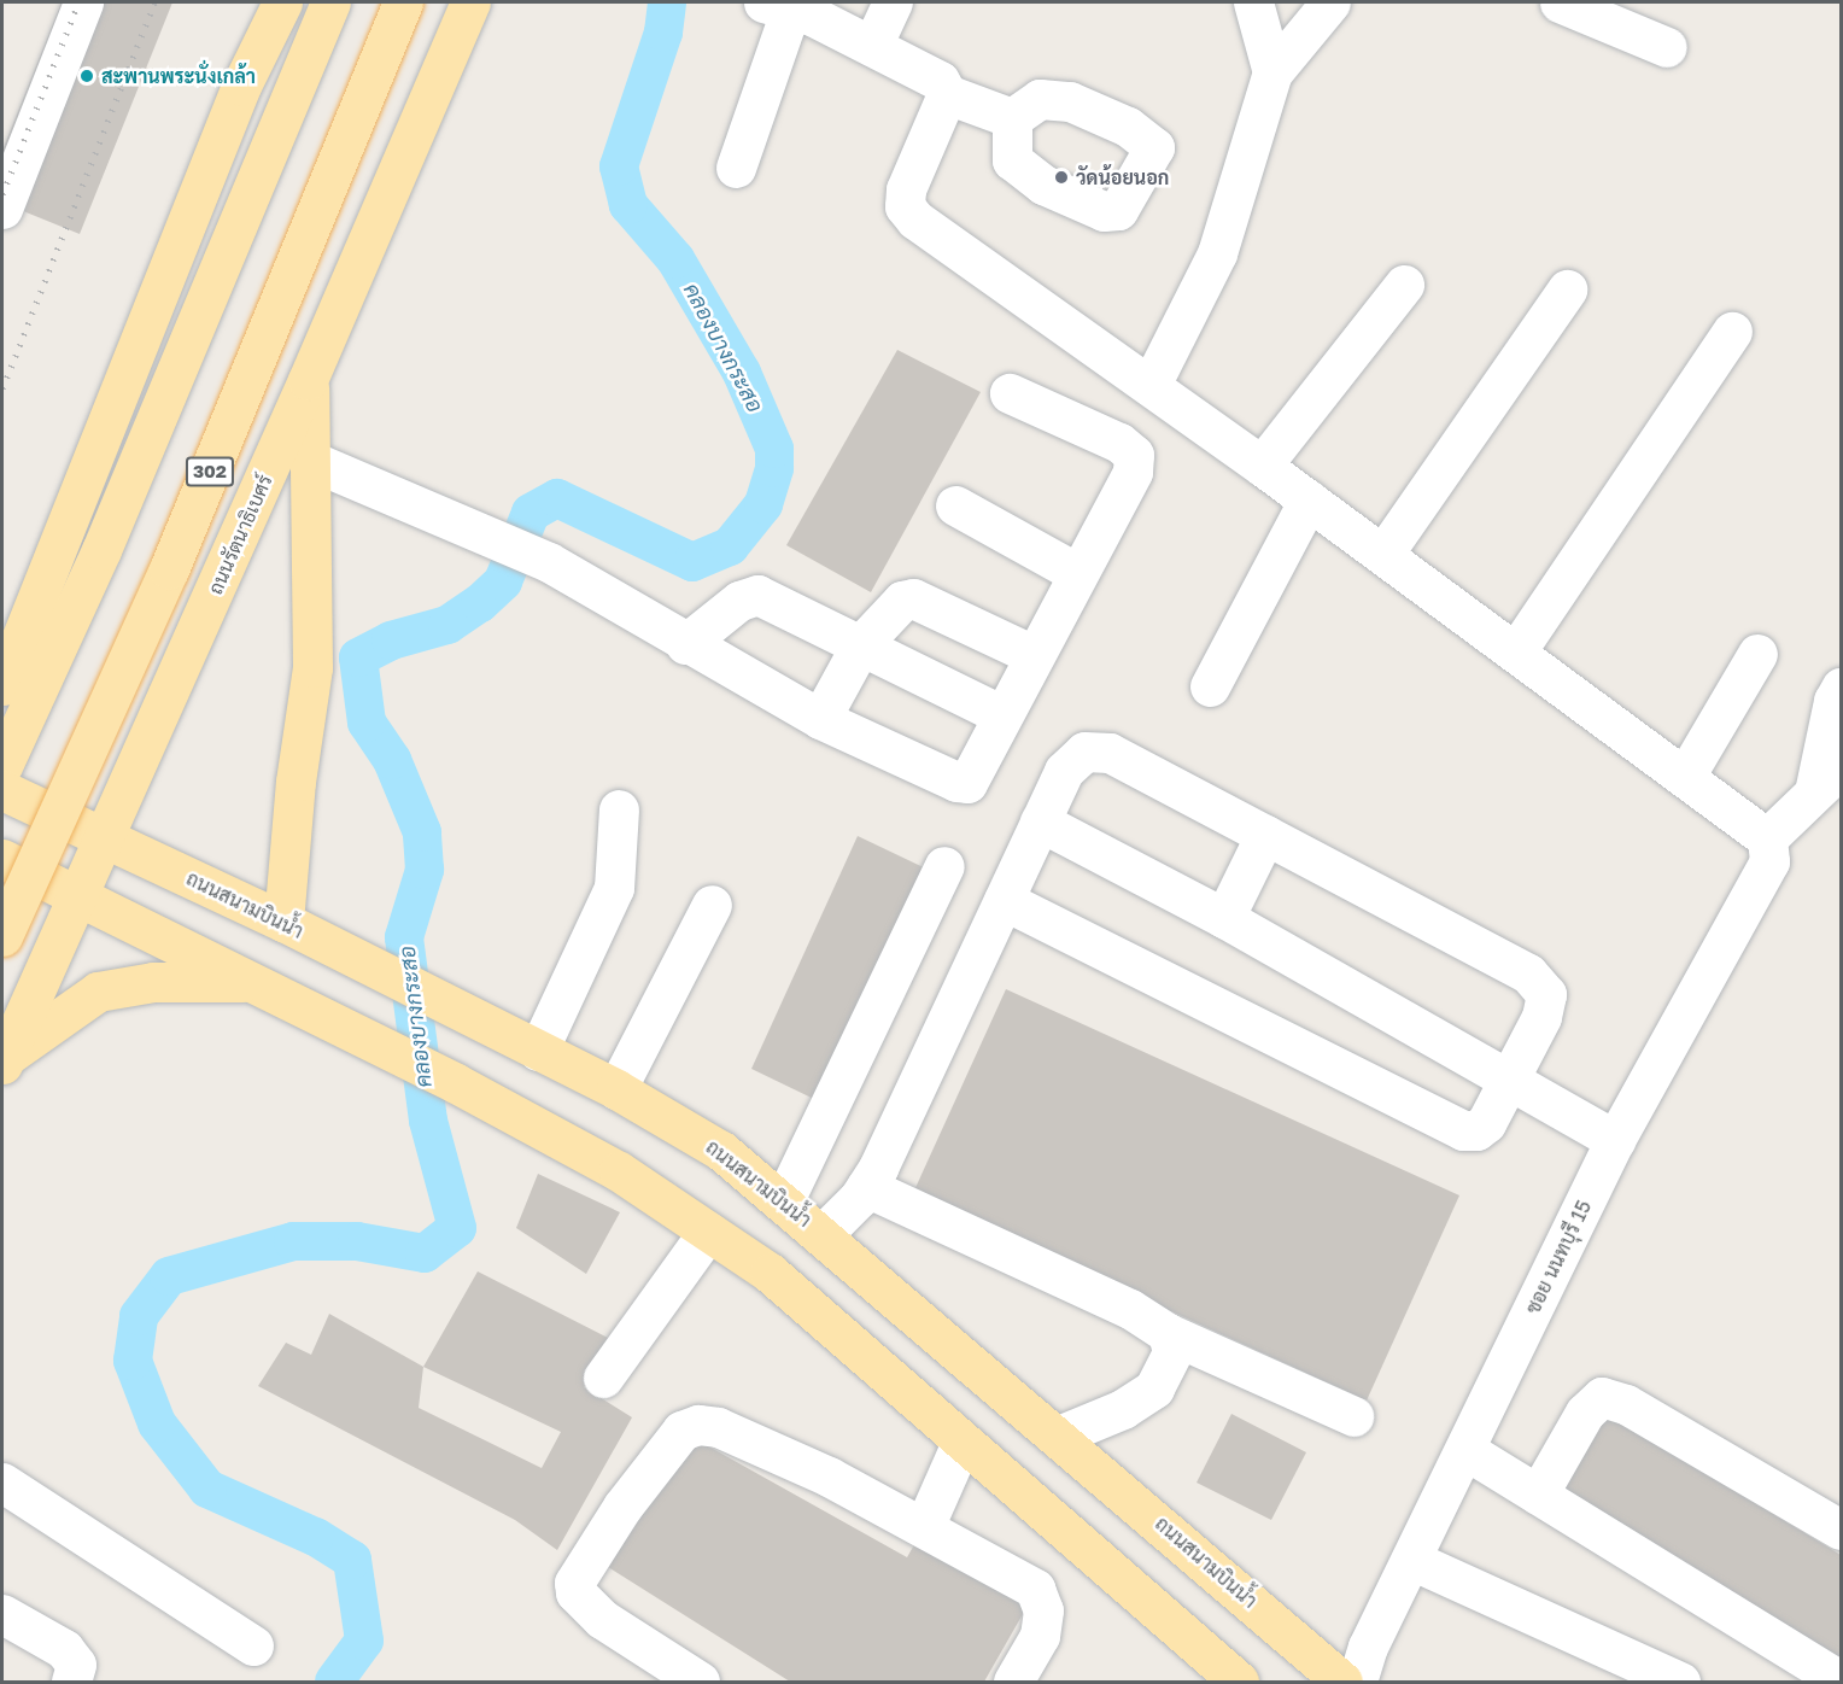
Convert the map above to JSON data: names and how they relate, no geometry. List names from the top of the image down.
{
  "streets": {
    "main road": ["302", "ถนนรัตนาธิเบศร์", "ถนนสนามบินน้ำ"],
    "street": ["ซอย นนทบุรี 15"]
  },
  "crossings": [
    ["ถนนรัตนาธิเบศร์", "ถนนสนามบินน้ำ"]
  ],
  "water": ["คลองบางกระสอ"],
  "places": ["สะพานพระนั่งเกล้า", "วัดน้อยนอก"]
}
